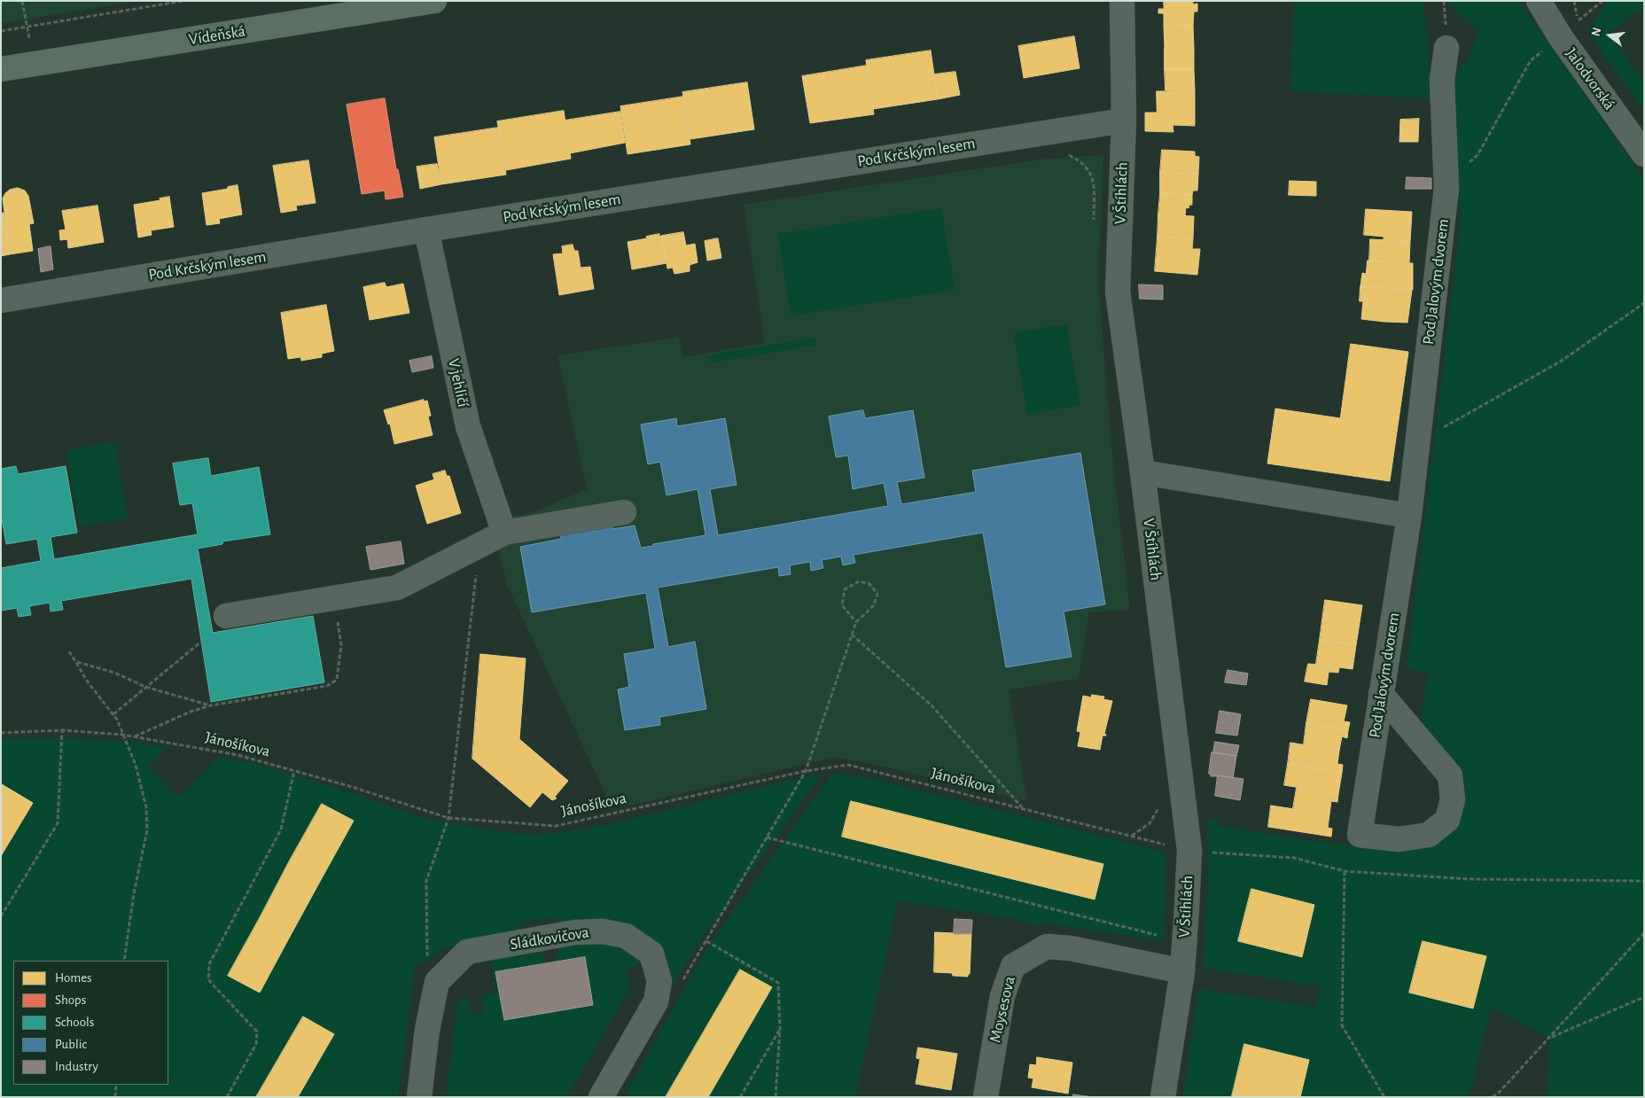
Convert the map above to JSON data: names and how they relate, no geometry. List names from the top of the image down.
{
  "streets": {
    "main road": ["Vídeňská"],
    "street": [
      "Jalodvorská",
      "Pod Krčským lesem",
      "V Štíhlách",
      "Pod Jalovým dvorem",
      "V jehličí",
      "Sládkovičova",
      "Moysesova"
    ],
    "path": ["Jánošíkova"]
  },
  "crossings": [
    ["Pod Krčským lesem", "V Štíhlách"],
    ["Pod Krčským lesem", "V jehličí"],
    ["V Štíhlách", "Jánošíkova"],
    ["V Štíhlách", "Moysesova"]
  ],
  "legend": [
    "Homes",
    "Shops",
    "Schools",
    "Public",
    "Industry"
  ],
  "north": "left"
}
